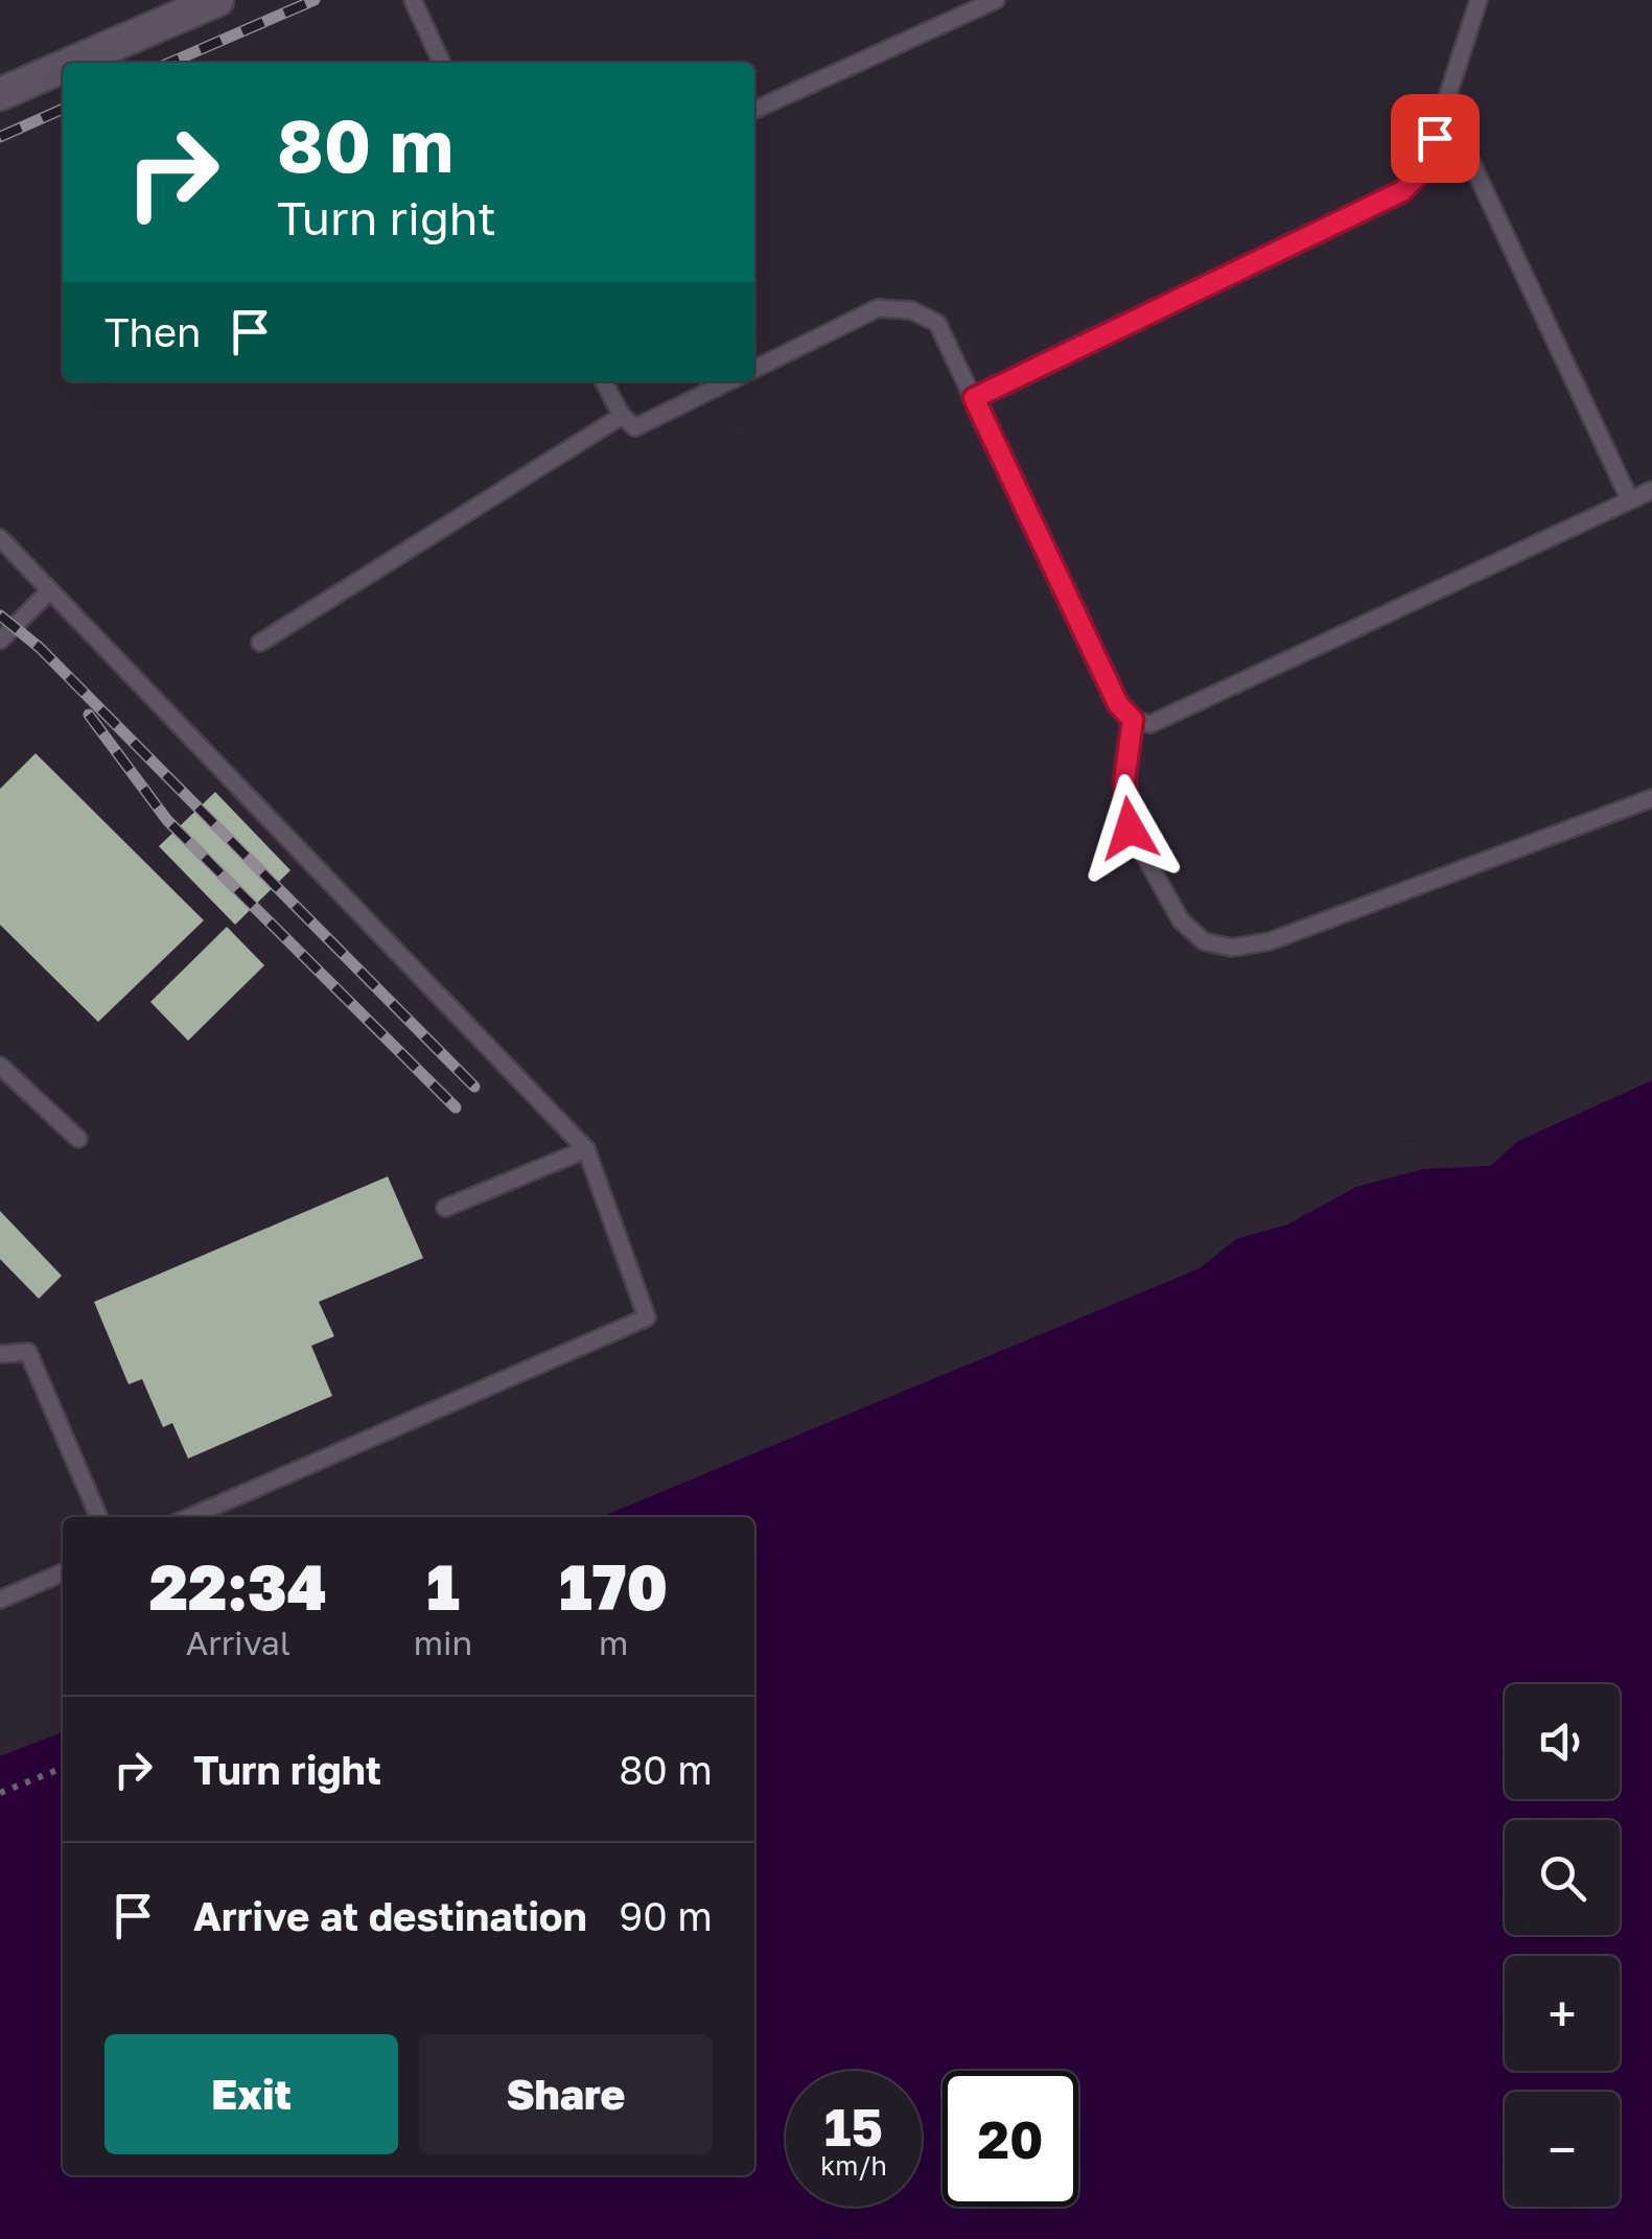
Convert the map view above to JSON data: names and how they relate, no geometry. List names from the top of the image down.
{
  "page": {
    "turn": ["80 m", "Turn right"],
    "then": "Then",
    "eta": [
      "22:34",
      "Arrival",
      "1",
      "min",
      "170",
      "m"
    ],
    "map_buttons": ["+", "−"],
    "list": [
      {
        "name": "Turn right",
        "value": "80 m"
      },
      {
        "name": "Arrive at destination",
        "value": "90 m"
      }
    ],
    "buttons": ["Exit", "Share"],
    "speed": "15 km/h",
    "limit": "20"
  }
}
